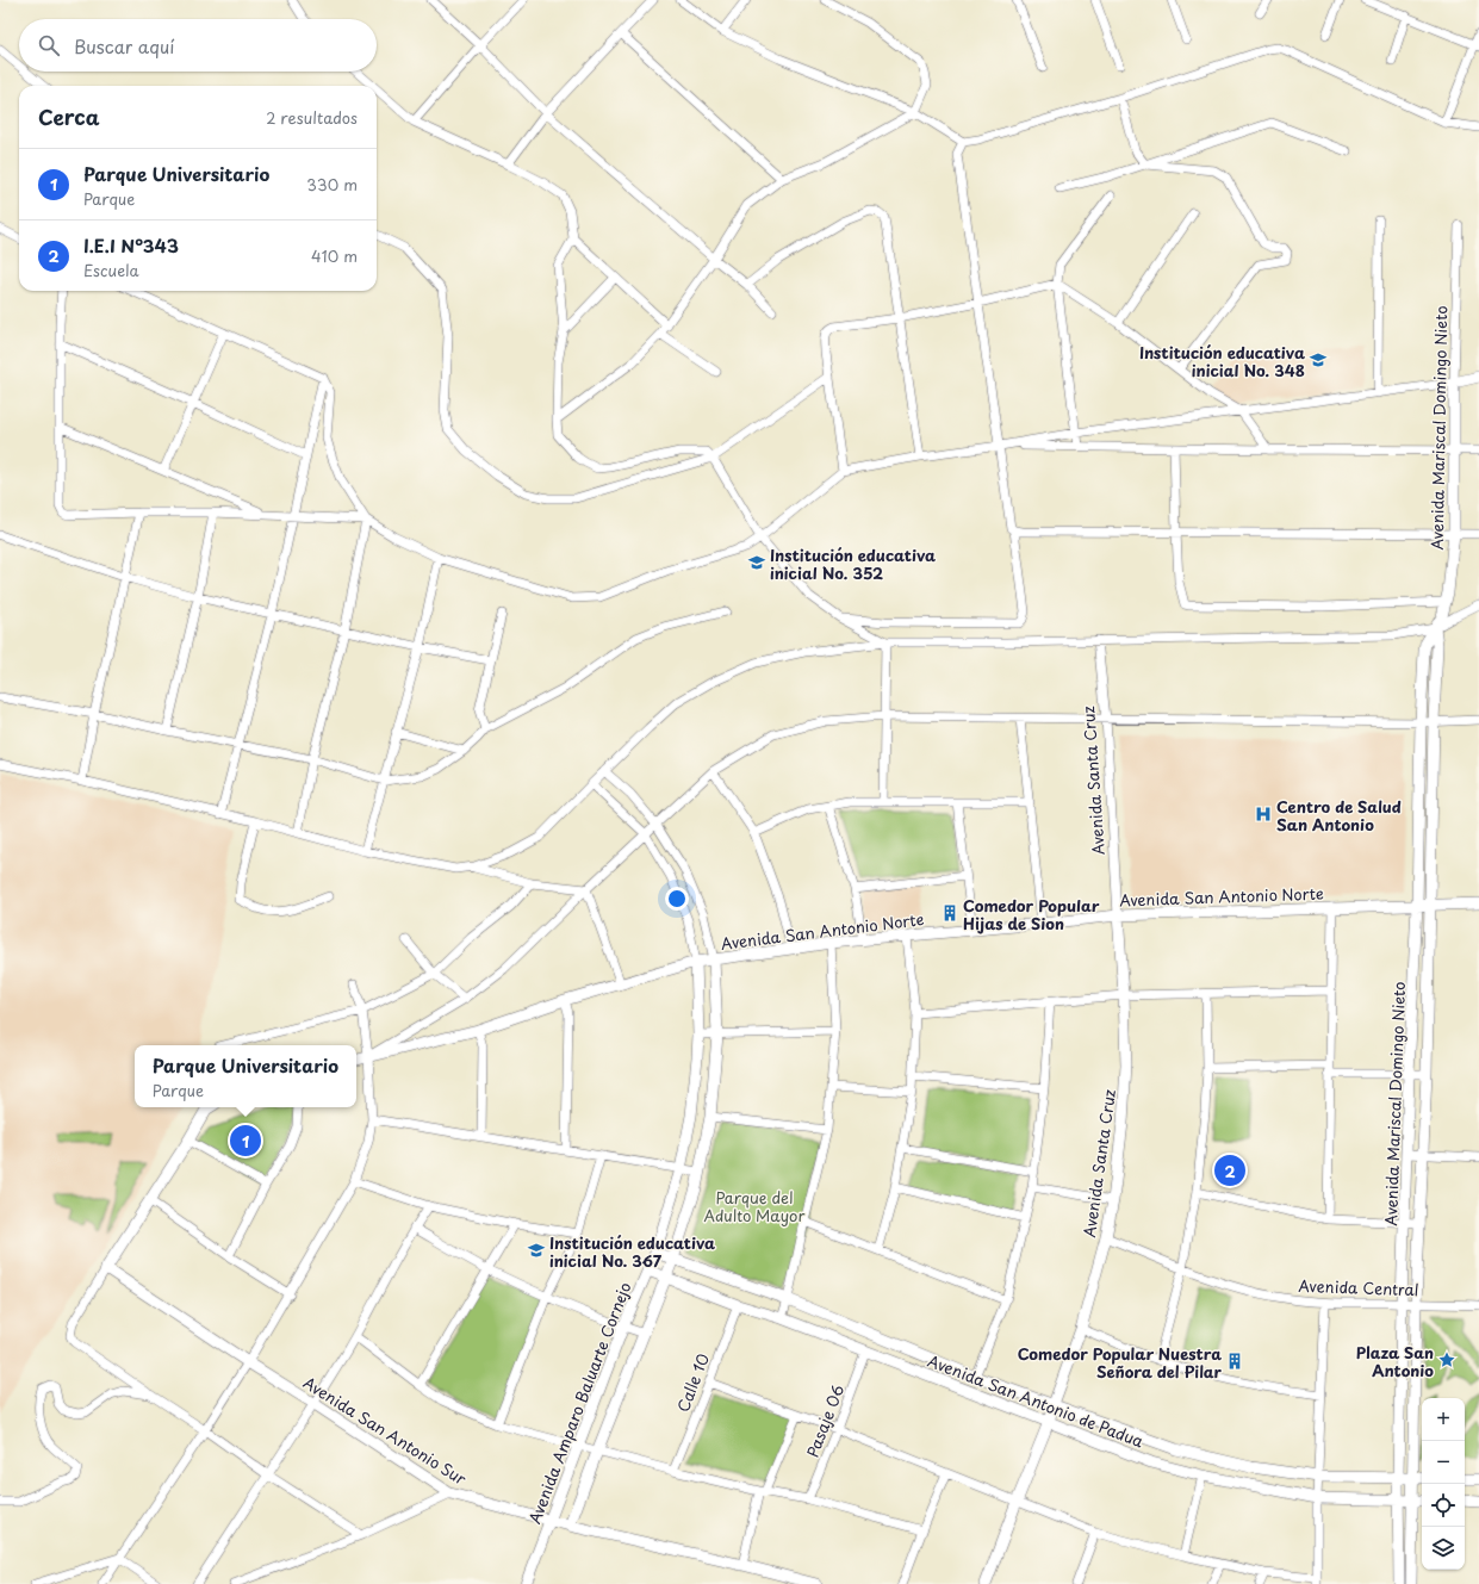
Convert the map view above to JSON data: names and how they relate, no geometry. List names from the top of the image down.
{
  "streets": {
    "street": [
      "Avenida Mariscal Domingo Nieto",
      "Avenida Santa Cruz",
      "Avenida San Antonio Norte",
      "Avenida Central",
      "Calle 10",
      "Avenida San Antonio de Padua",
      "Avenida Amparo Baluarte Cornejo",
      "Pasaje 06",
      "Avenida San Antonio Sur"
    ]
  },
  "crossings": [
    ["Avenida Mariscal Domingo Nieto", "Avenida San Antonio Norte"],
    ["Avenida Mariscal Domingo Nieto", "Avenida Central"],
    ["Avenida Mariscal Domingo Nieto", "Avenida San Antonio de Padua"],
    ["Avenida Santa Cruz", "Avenida San Antonio Norte"],
    ["Avenida Santa Cruz", "Avenida Central"],
    ["Avenida Santa Cruz", "Avenida San Antonio de Padua"],
    ["Avenida San Antonio Norte", "Avenida Amparo Baluarte Cornejo"],
    ["Calle 10", "Avenida San Antonio de Padua"],
    ["Avenida San Antonio de Padua", "Avenida Amparo Baluarte Cornejo"],
    ["Avenida San Antonio de Padua", "Pasaje 06"],
    ["Avenida Amparo Baluarte Cornejo", "Avenida San Antonio Sur"]
  ],
  "parks": ["Parque del Adulto Mayor"],
  "places": {
    "school or university": ["Institución educativa inicial No. 348", "Institución educativa inicial No. 352", "Institución educativa inicial No. 367"],
    "hospital": ["Centro de Salud San Antonio"],
    "building": ["Comedor Popular Hijas de Sion", "Comedor Popular Nuestra Señora del Pilar"],
    "place": ["Plaza San Antonio"]
  },
  "page": {
    "search": "Buscar aquí",
    "heading": ["Cerca", "2 resultados"],
    "list": [
      {
        "mark": "1",
        "name": "Parque Universitario",
        "note": "Parque",
        "value": "330 m"
      },
      {
        "mark": "2",
        "name": "I.E.I N°343",
        "note": "Escuela",
        "value": "410 m"
      }
    ],
    "popup": ["Parque Universitario", "Parque"],
    "pins": ["1", "2"],
    "map_buttons": ["+", "−"]
  }
}
